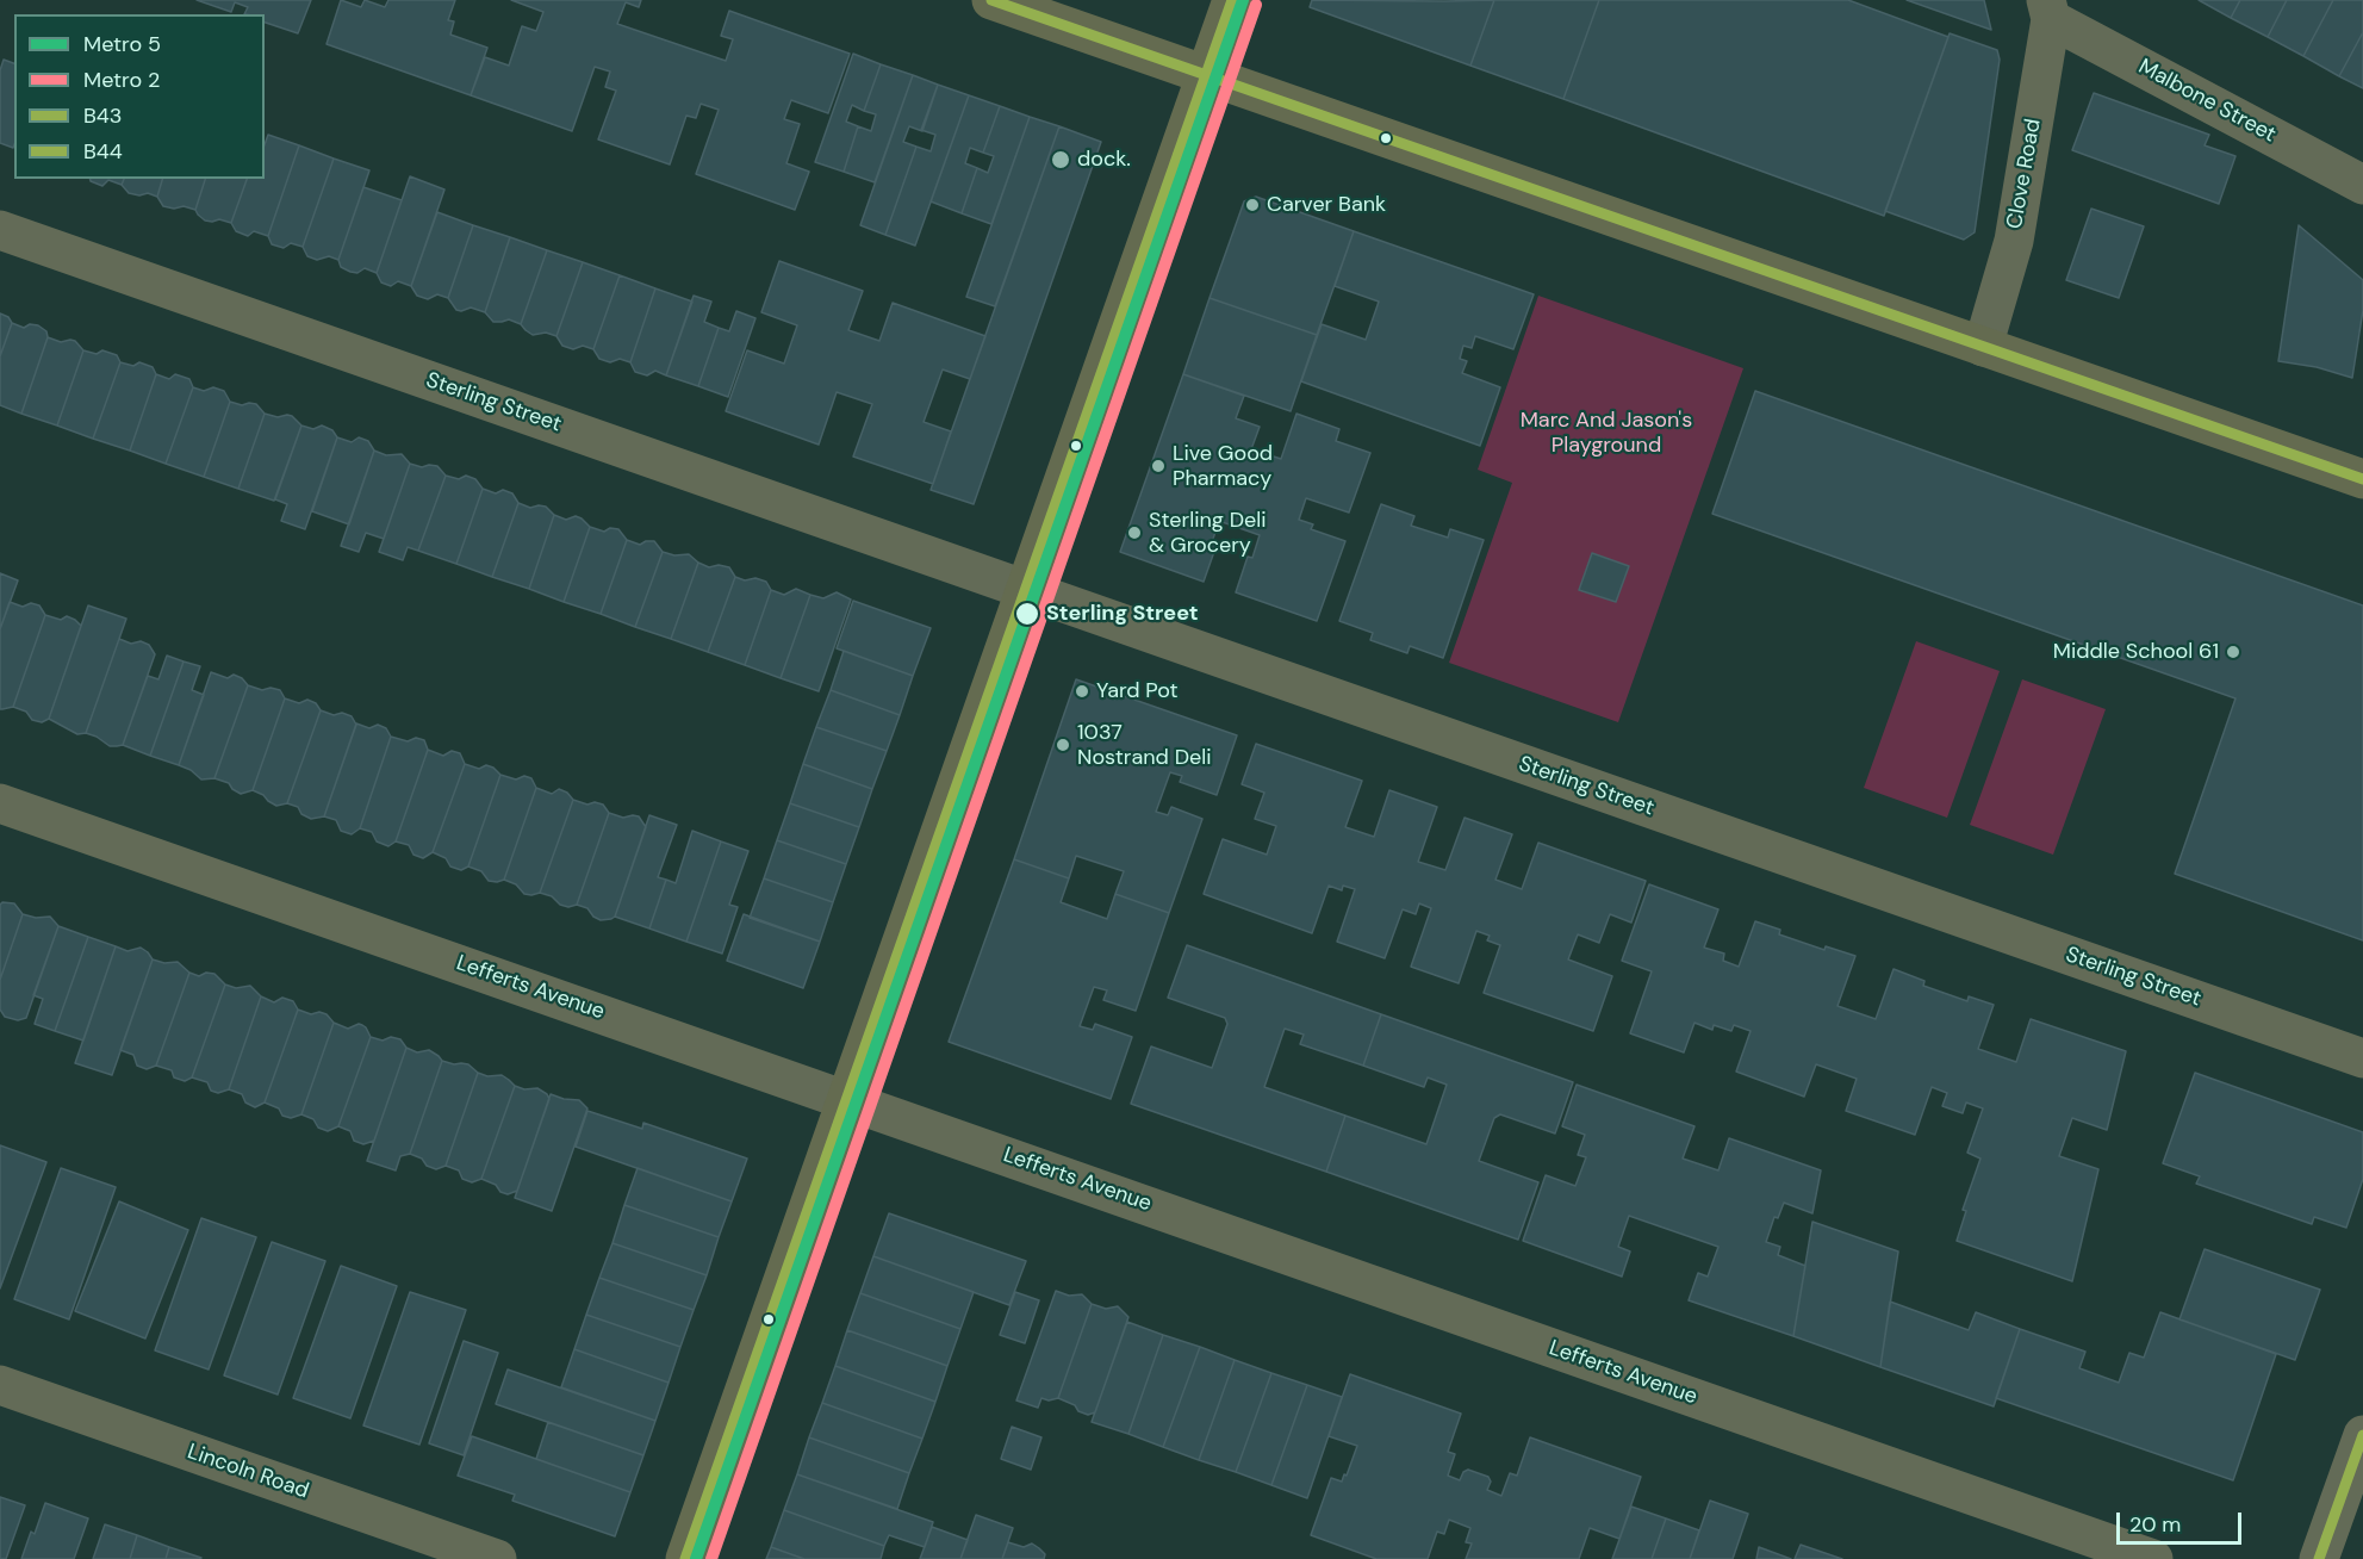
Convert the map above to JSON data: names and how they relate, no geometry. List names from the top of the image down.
{
  "streets": {
    "street": [
      "Malbone Street",
      "Clove Road",
      "Sterling Street",
      "Lefferts Avenue",
      "Lincoln Road"
    ]
  },
  "crossings": [
    ["Malbone Street", "Clove Road"]
  ],
  "parks": ["Marc And Jason's Playground"],
  "places": [
    "dock.",
    "Carver Bank",
    "Live Good Pharmacy",
    "Sterling Deli & Grocery",
    "Sterling Street",
    "Middle School 61",
    "Yard Pot",
    "1037 Nostrand Deli"
  ],
  "lines": [
    "metro line 5",
    "transit line B43",
    "transit line B44",
    "metro line 2"
  ],
  "legend": [
    "Metro 5",
    "Metro 2",
    "B43",
    "B44"
  ],
  "scale_bar": "20 m"
}
